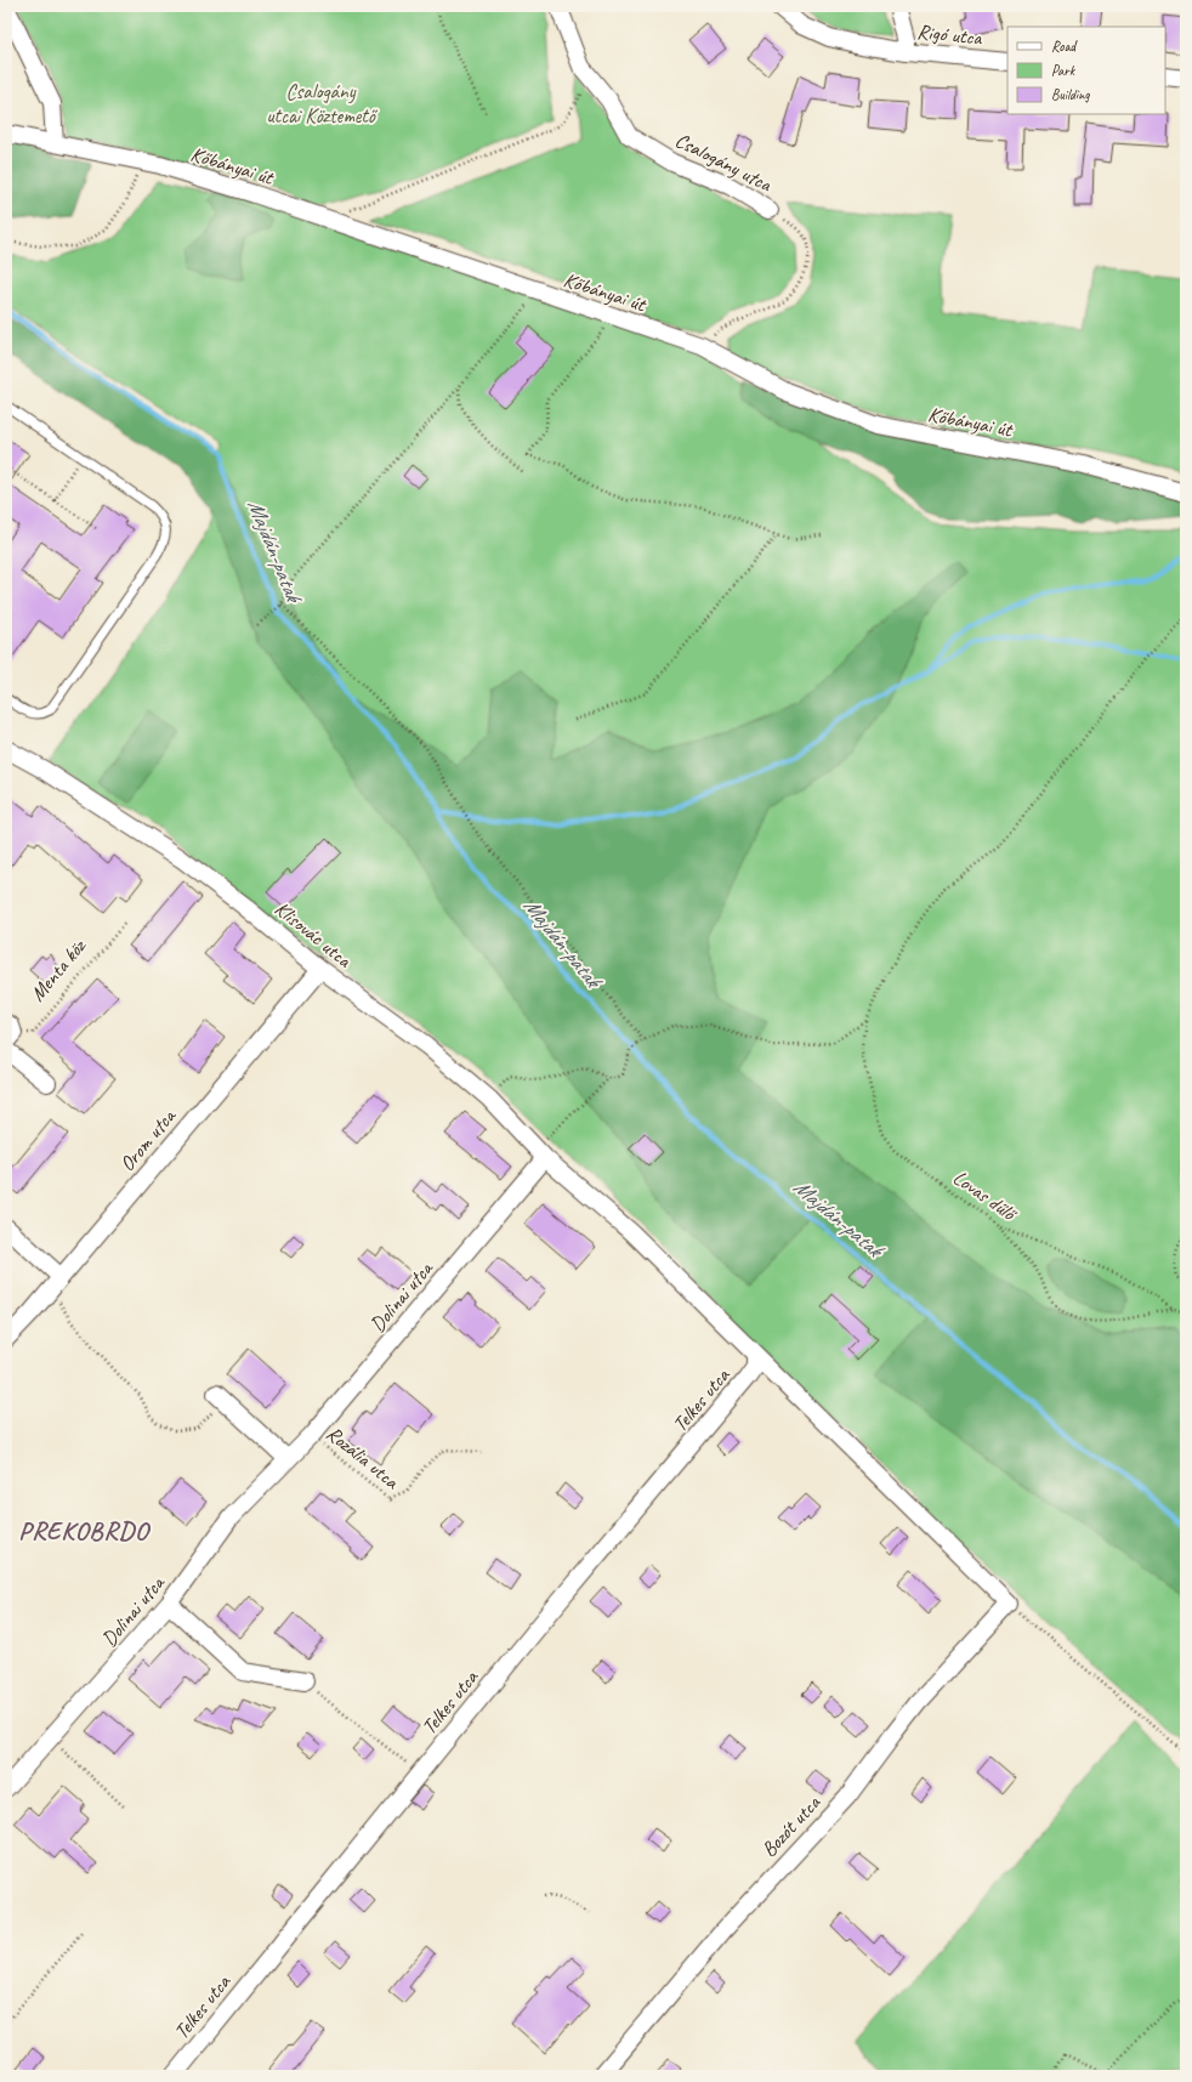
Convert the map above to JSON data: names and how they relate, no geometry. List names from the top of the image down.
{
  "streets": {
    "street": [
      "Rigó utca",
      "Csalogány utca",
      "Kőbányai út",
      "Klisovác utca",
      "Orom utca",
      "Dolinai utca",
      "Telkes utca",
      "Bozót utca"
    ],
    "path": ["Menta köz", "Lovas dűlő", "Rozália utca"]
  },
  "crossings": [
    ["Csalogány utca", "Kőbányai út"],
    ["Klisovác utca", "Orom utca"],
    ["Klisovác utca", "Dolinai utca"],
    ["Klisovác utca", "Telkes utca"],
    ["Klisovác utca", "Bozót utca"],
    ["Dolinai utca", "Rozália utca"]
  ],
  "districts": ["PREKOBRDO"],
  "water": ["Majdán-patak"],
  "parks": ["Csalogány utcai Köztemető"],
  "legend": ["Road", "Park", "Building"]
}
